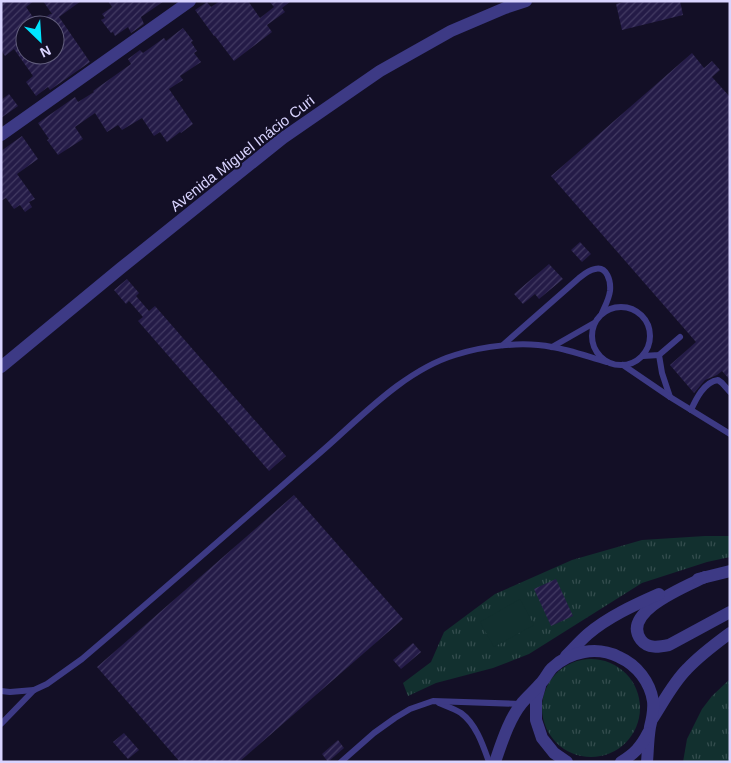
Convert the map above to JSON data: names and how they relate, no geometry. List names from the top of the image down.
{
  "streets": {
    "street": ["Avenida Miguel Inácio Curi"]
  },
  "north": "bottom right"
}
